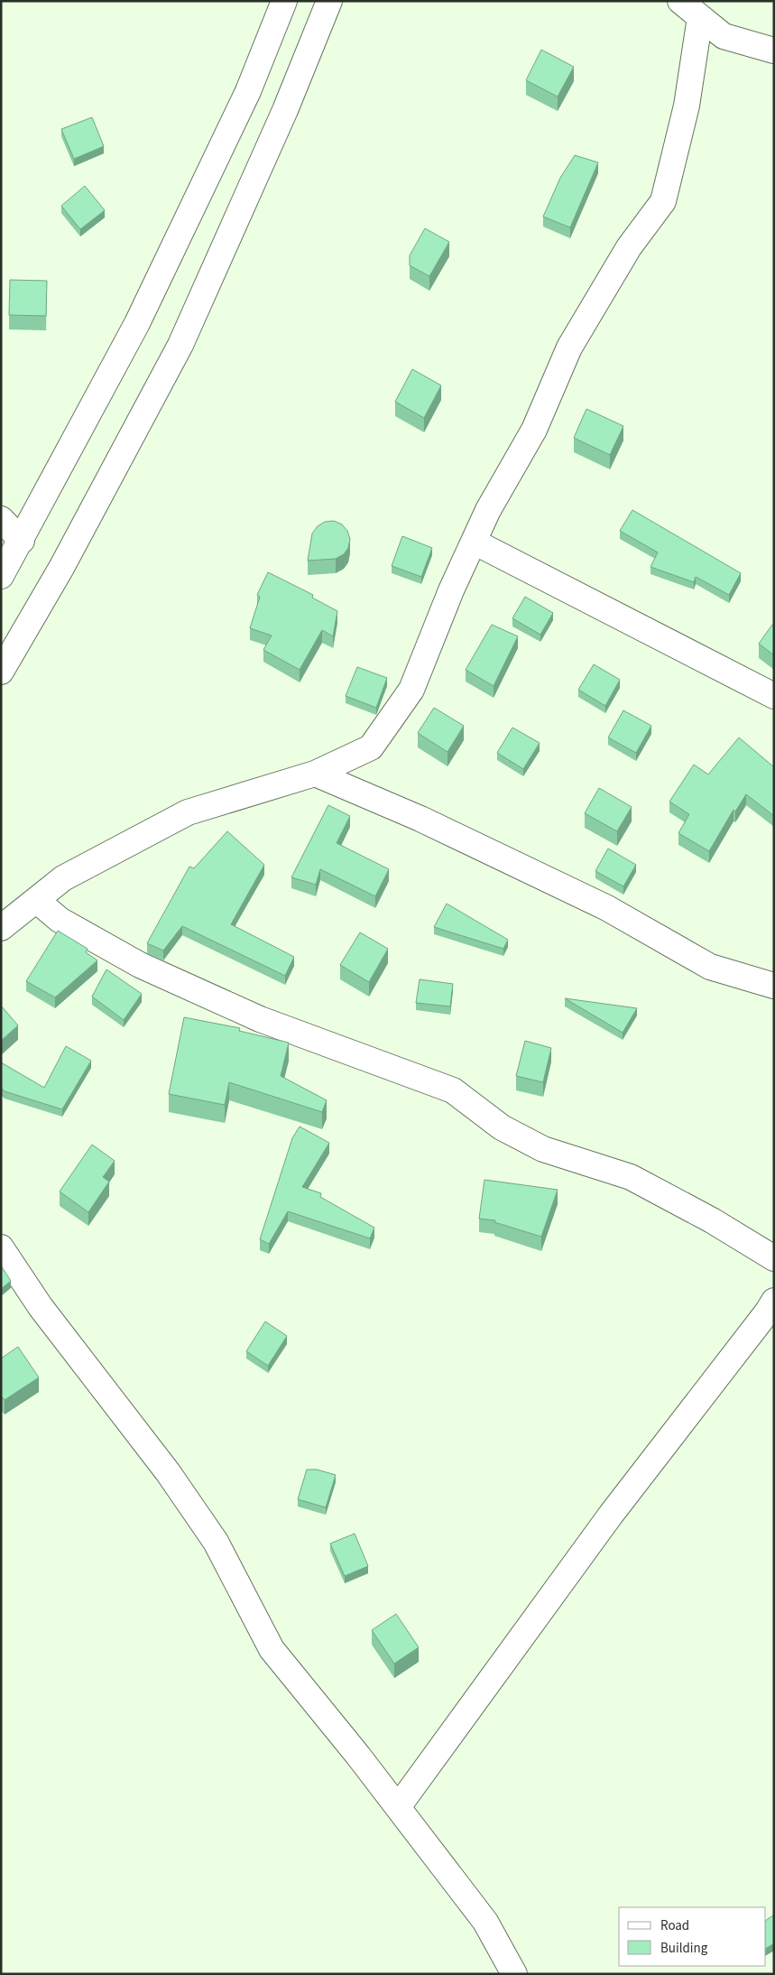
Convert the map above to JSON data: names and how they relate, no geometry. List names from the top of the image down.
{
  "legend": ["Road", "Building"]
}
